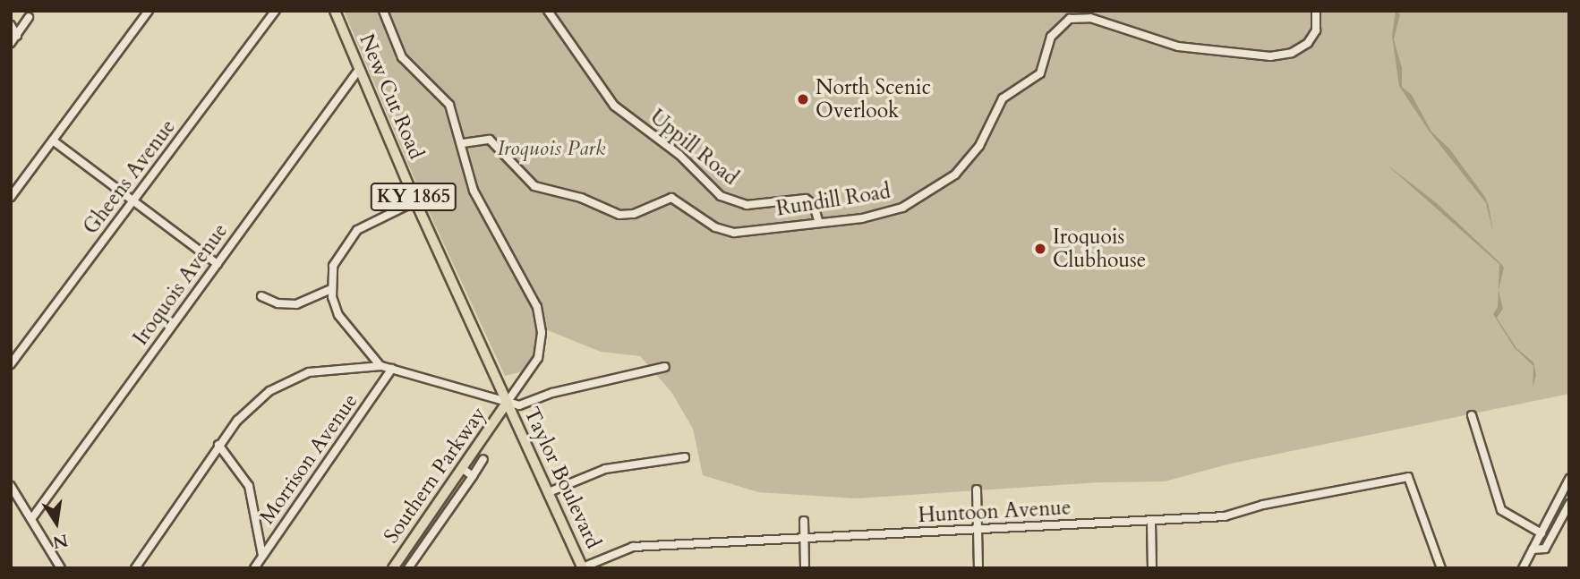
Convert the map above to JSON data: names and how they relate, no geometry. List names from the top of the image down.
{
  "streets": {
    "main road": [
      "New Cut Road",
      "KY 1865",
      "Southern Parkway",
      "Taylor Boulevard"
    ],
    "street": [
      "Uppill Road",
      "Gheens Avenue",
      "Rundill Road",
      "Iroquois Avenue",
      "Morrison Avenue",
      "Huntoon Avenue"
    ]
  },
  "crossings": [
    ["New Cut Road", "Iroquois Avenue"],
    ["New Cut Road", "Southern Parkway"],
    ["New Cut Road", "Taylor Boulevard"],
    ["Uppill Road", "Rundill Road"],
    ["Southern Parkway", "Taylor Boulevard"],
    ["Taylor Boulevard", "Huntoon Avenue"]
  ],
  "parks": ["Iroquois Park"],
  "places": ["North Scenic Overlook", "Iroquois Clubhouse"],
  "north": "bottom"
}
